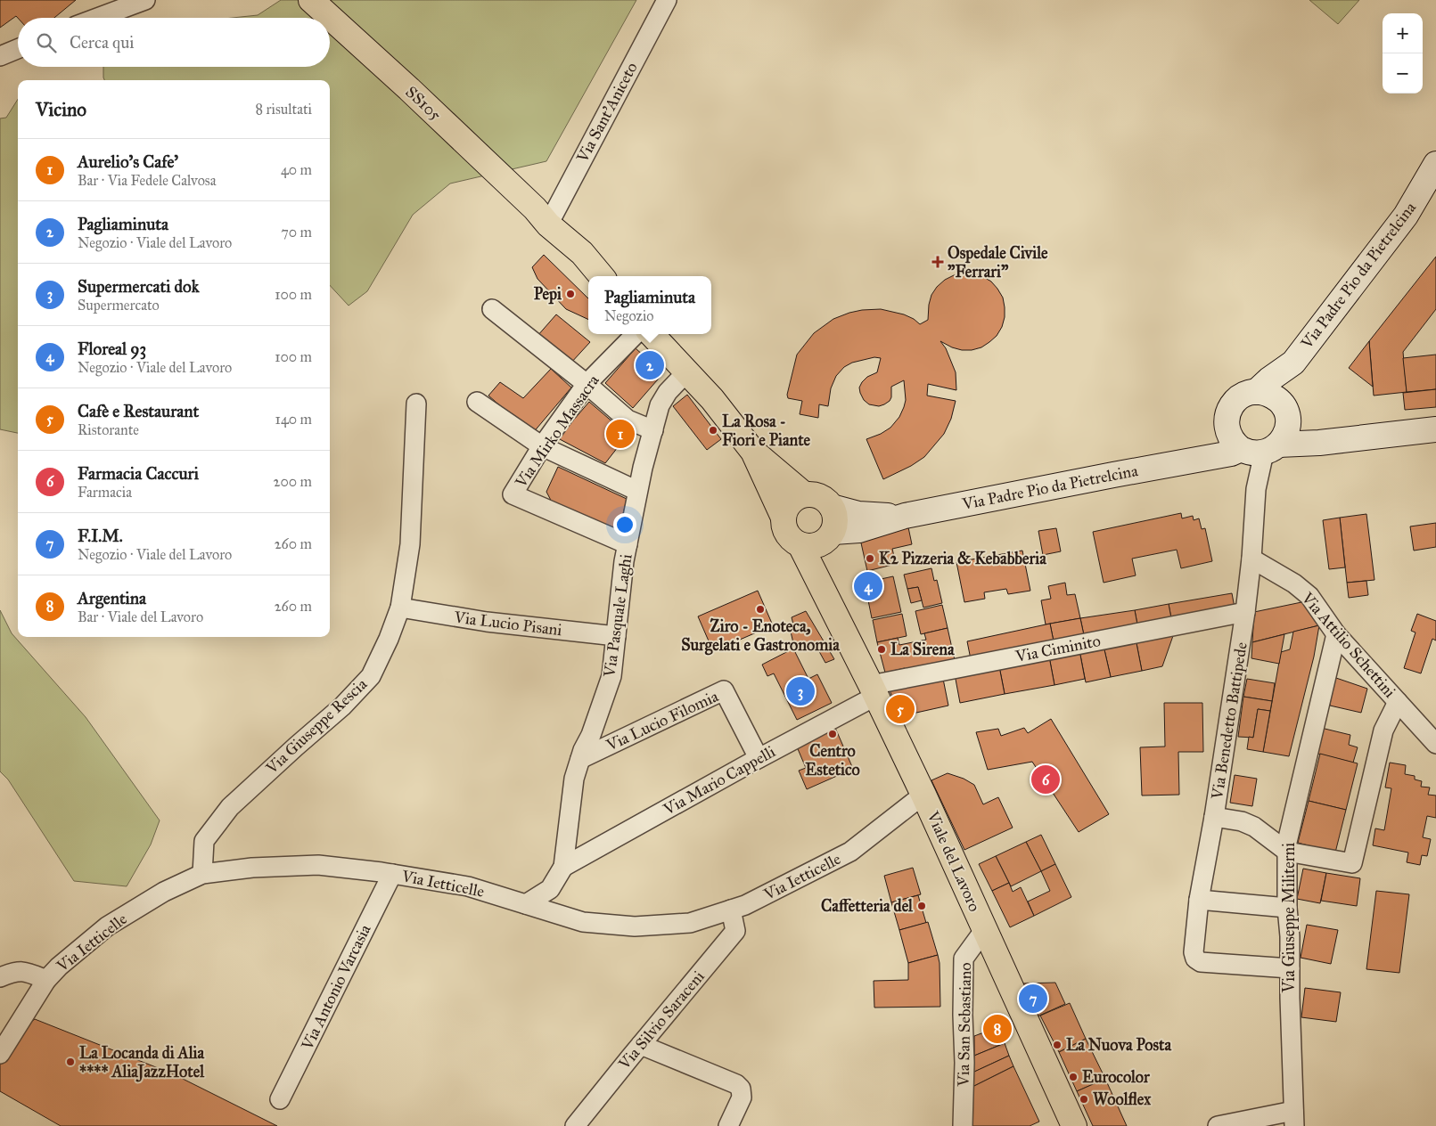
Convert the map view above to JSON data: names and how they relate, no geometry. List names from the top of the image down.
{
  "streets": {
    "main road": ["SS105", "Viale del Lavoro"],
    "street": [
      "Via Sant'Aniceto",
      "Via Padre Pio da Pietrelcina",
      "Via Mirko Massacra",
      "Via Pasquale Laghi",
      "Via Lucio Pisani",
      "Via Attilio Schettini",
      "Via Ciminito",
      "Via Lucio Filomia",
      "Via Benedetto Battipede",
      "Via Giuseppe Rescia",
      "Via Mario Cappelli",
      "Via Ietticelle",
      "Via Giuseppe Militerni",
      "Via Antonio Varcasia",
      "Via Silvio Saraceni",
      "Via San Sebastiano"
    ]
  },
  "crossings": [
    ["SS105", "Via Sant'Aniceto"],
    ["Via Padre Pio da Pietrelcina", "Via Benedetto Battipede"],
    ["Via Padre Pio da Pietrelcina", "Viale del Lavoro"],
    ["Via Mirko Massacra", "Via Pasquale Laghi"],
    ["Via Pasquale Laghi", "Via Lucio Pisani"],
    ["Via Pasquale Laghi", "Via Lucio Filomia"],
    ["Via Pasquale Laghi", "Via Mario Cappelli"],
    ["Via Pasquale Laghi", "Via Ietticelle"],
    ["Via Lucio Pisani", "Via Giuseppe Rescia"],
    ["Via Attilio Schettini", "Via Benedetto Battipede"],
    ["Via Attilio Schettini", "Via Giuseppe Militerni"],
    ["Via Ciminito", "Via Benedetto Battipede"],
    ["Via Ciminito", "Via Mario Cappelli"],
    ["Via Ciminito", "Viale del Lavoro"],
    ["Via Lucio Filomia", "Via Mario Cappelli"],
    ["Via Benedetto Battipede", "Via Giuseppe Militerni"],
    ["Via Giuseppe Rescia", "Via Ietticelle"],
    ["Via Mario Cappelli", "Viale del Lavoro"],
    ["Viale del Lavoro", "Via Ietticelle"],
    ["Viale del Lavoro", "Via San Sebastiano"],
    ["Via Ietticelle", "Via Antonio Varcasia"],
    ["Via Ietticelle", "Via Silvio Saraceni"]
  ],
  "places": {
    "health": ["Ospedale Civile \"Ferrari\""],
    "other": [
      "Pepi",
      "La Rosa - Fiori e Piante",
      "K2 Pizzeria & Kebabberia",
      "Ziro - Enoteca, Surgelati e Gastronomia",
      "La Sirena",
      "Centro Estetico",
      "Caffetteria del",
      "La Nuova Posta",
      "La Locanda di Alia **** AliaJazzHotel",
      "Eurocolor",
      "Woolflex"
    ]
  },
  "page": {
    "map_buttons": ["+", "−"],
    "search": "Cerca qui",
    "heading": ["Vicino", "8 risultati"],
    "list": [
      {
        "mark": "1",
        "name": "Aurelio's Cafe'",
        "note": "Bar · Via Fedele Calvosa",
        "value": "40 m"
      },
      {
        "mark": "2",
        "name": "Pagliaminuta",
        "note": "Negozio · Viale del Lavoro",
        "value": "70 m"
      },
      {
        "mark": "3",
        "name": "Supermercati dok",
        "note": "Supermercato",
        "value": "100 m"
      },
      {
        "mark": "4",
        "name": "Floreal 93",
        "note": "Negozio · Viale del Lavoro",
        "value": "100 m"
      },
      {
        "mark": "5",
        "name": "Cafè e Restaurant",
        "note": "Ristorante",
        "value": "140 m"
      },
      {
        "mark": "6",
        "name": "Farmacia Caccuri",
        "note": "Farmacia",
        "value": "200 m"
      },
      {
        "mark": "7",
        "name": "F.I.M.",
        "note": "Negozio · Viale del Lavoro",
        "value": "260 m"
      },
      {
        "mark": "8",
        "name": "Argentina",
        "note": "Bar · Viale del Lavoro",
        "value": "260 m"
      }
    ],
    "popup": ["Pagliaminuta", "Negozio"],
    "pins": [
      "2",
      "1",
      "4",
      "3",
      "5",
      "6",
      "7",
      "8"
    ]
  }
}
